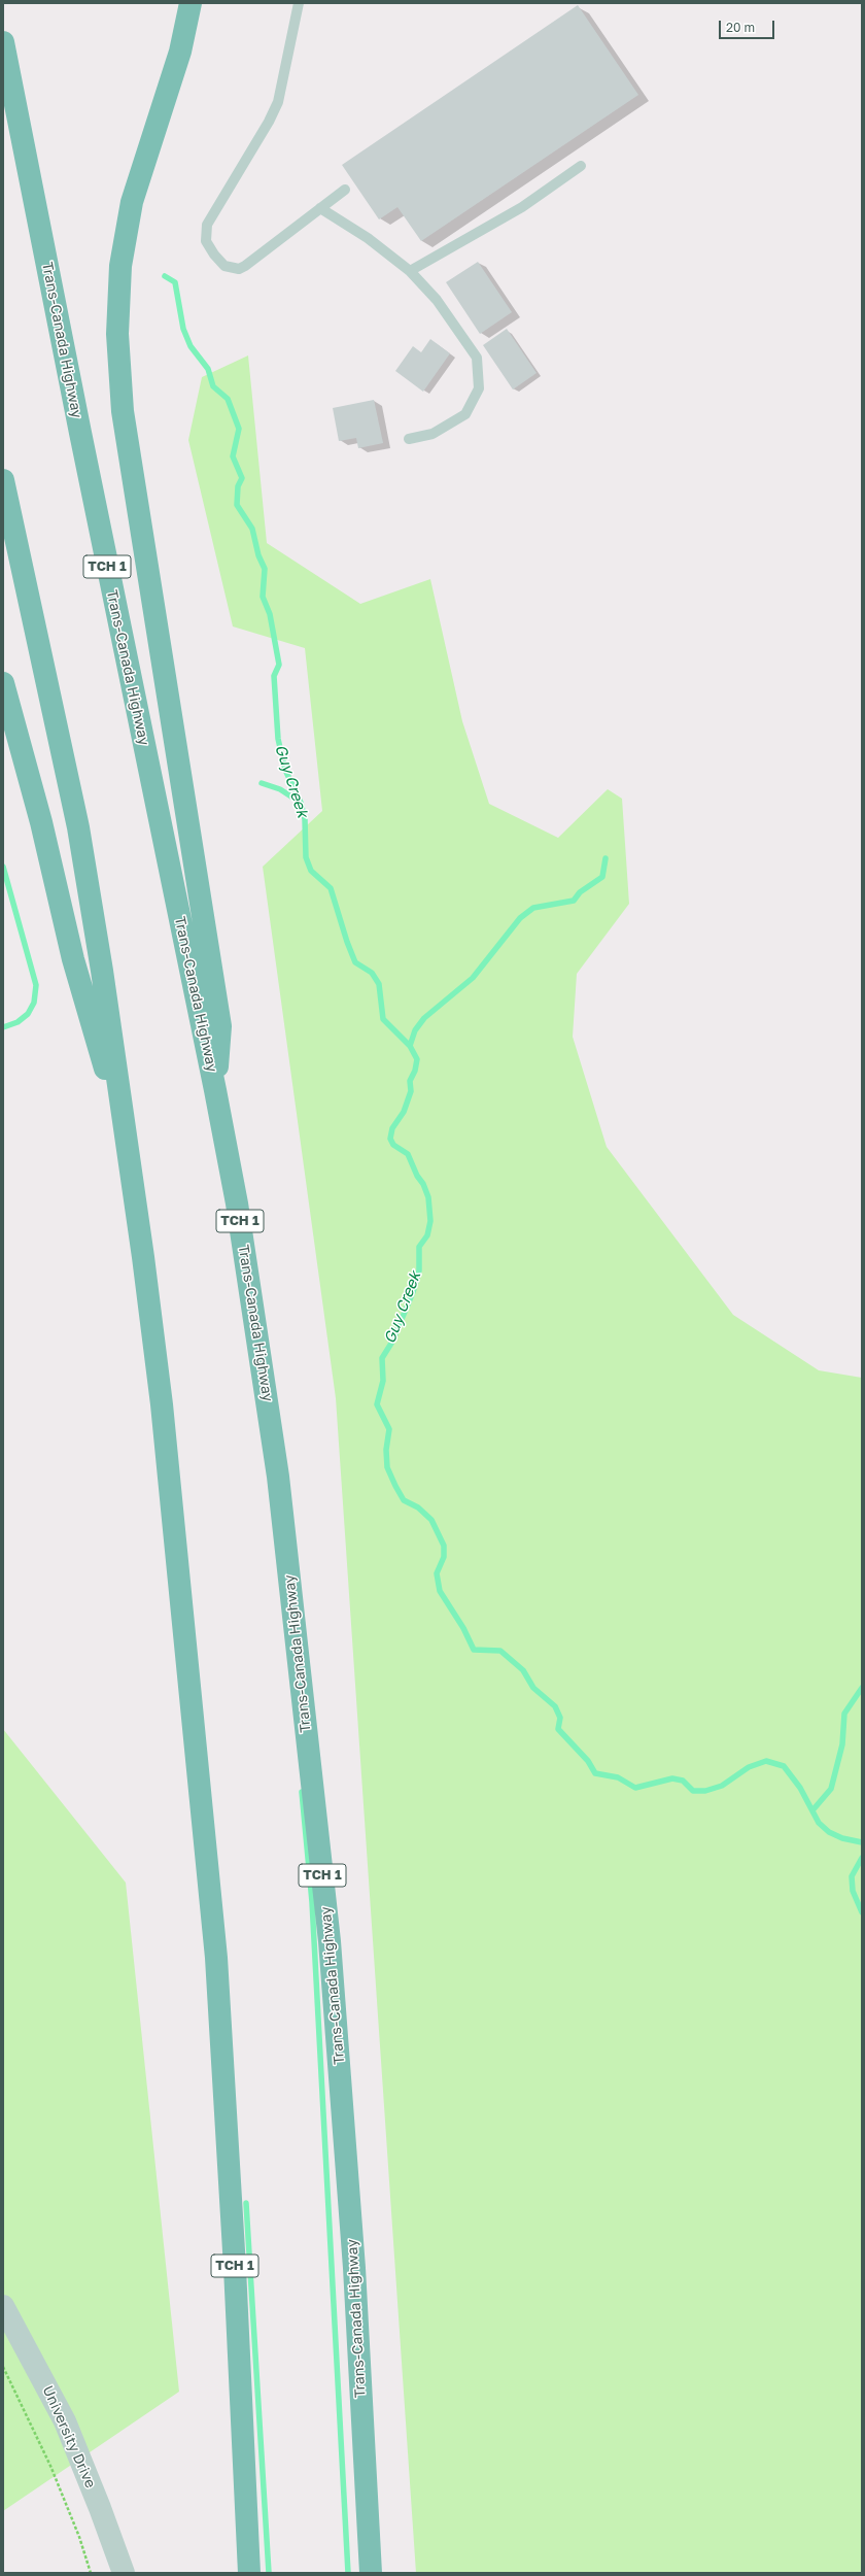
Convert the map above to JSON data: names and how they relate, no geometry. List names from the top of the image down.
{
  "streets": {
    "highway": ["Trans-Canada Highway", "TCH 1"],
    "street": ["University Drive"]
  },
  "water": ["Guy Creek"],
  "scale_bar": "20 m"
}
